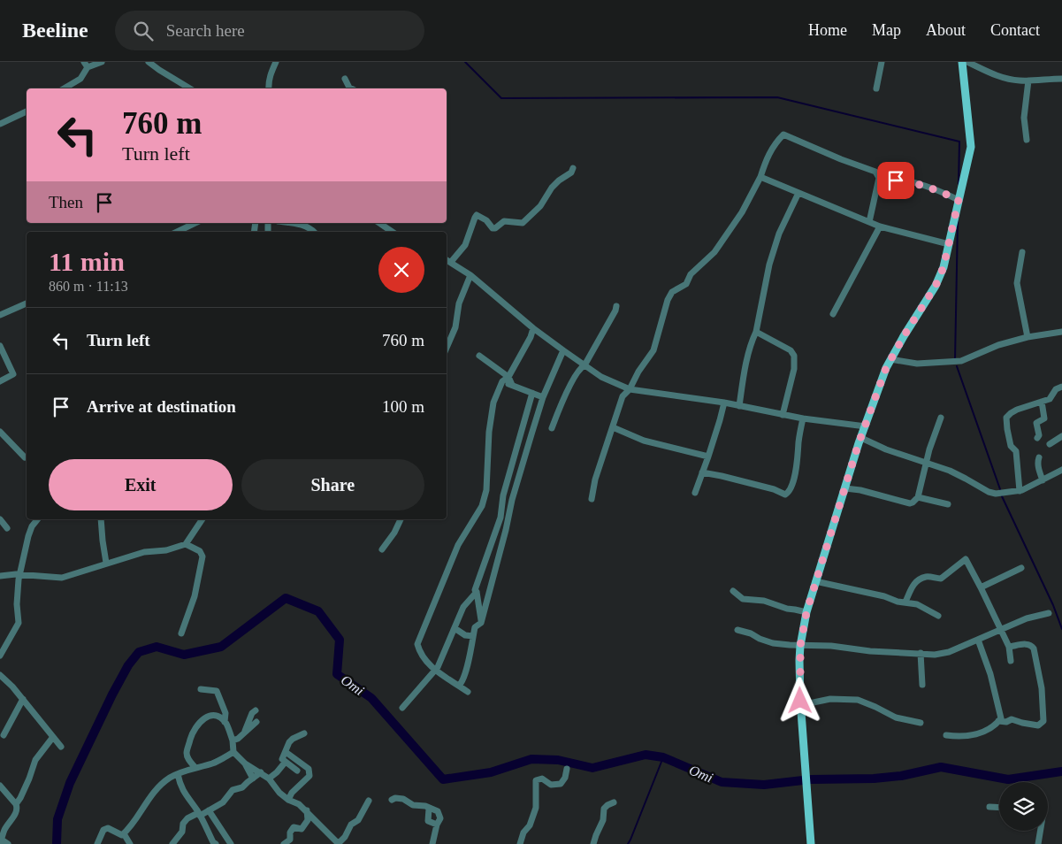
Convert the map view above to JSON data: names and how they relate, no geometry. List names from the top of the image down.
{
  "water": ["Omi"],
  "page": {
    "header": "Beeline",
    "search": "Search here",
    "nav": [
      "Home",
      "Map",
      "About",
      "Contact"
    ],
    "turn": ["760 m", "Turn left"],
    "then": "Then",
    "heading": ["11 min", "860 m · 11:13"],
    "list": [
      {
        "name": "Turn left",
        "value": "760 m"
      },
      {
        "name": "Arrive at destination",
        "value": "100 m"
      }
    ],
    "buttons": ["Exit", "Share"]
  }
}
